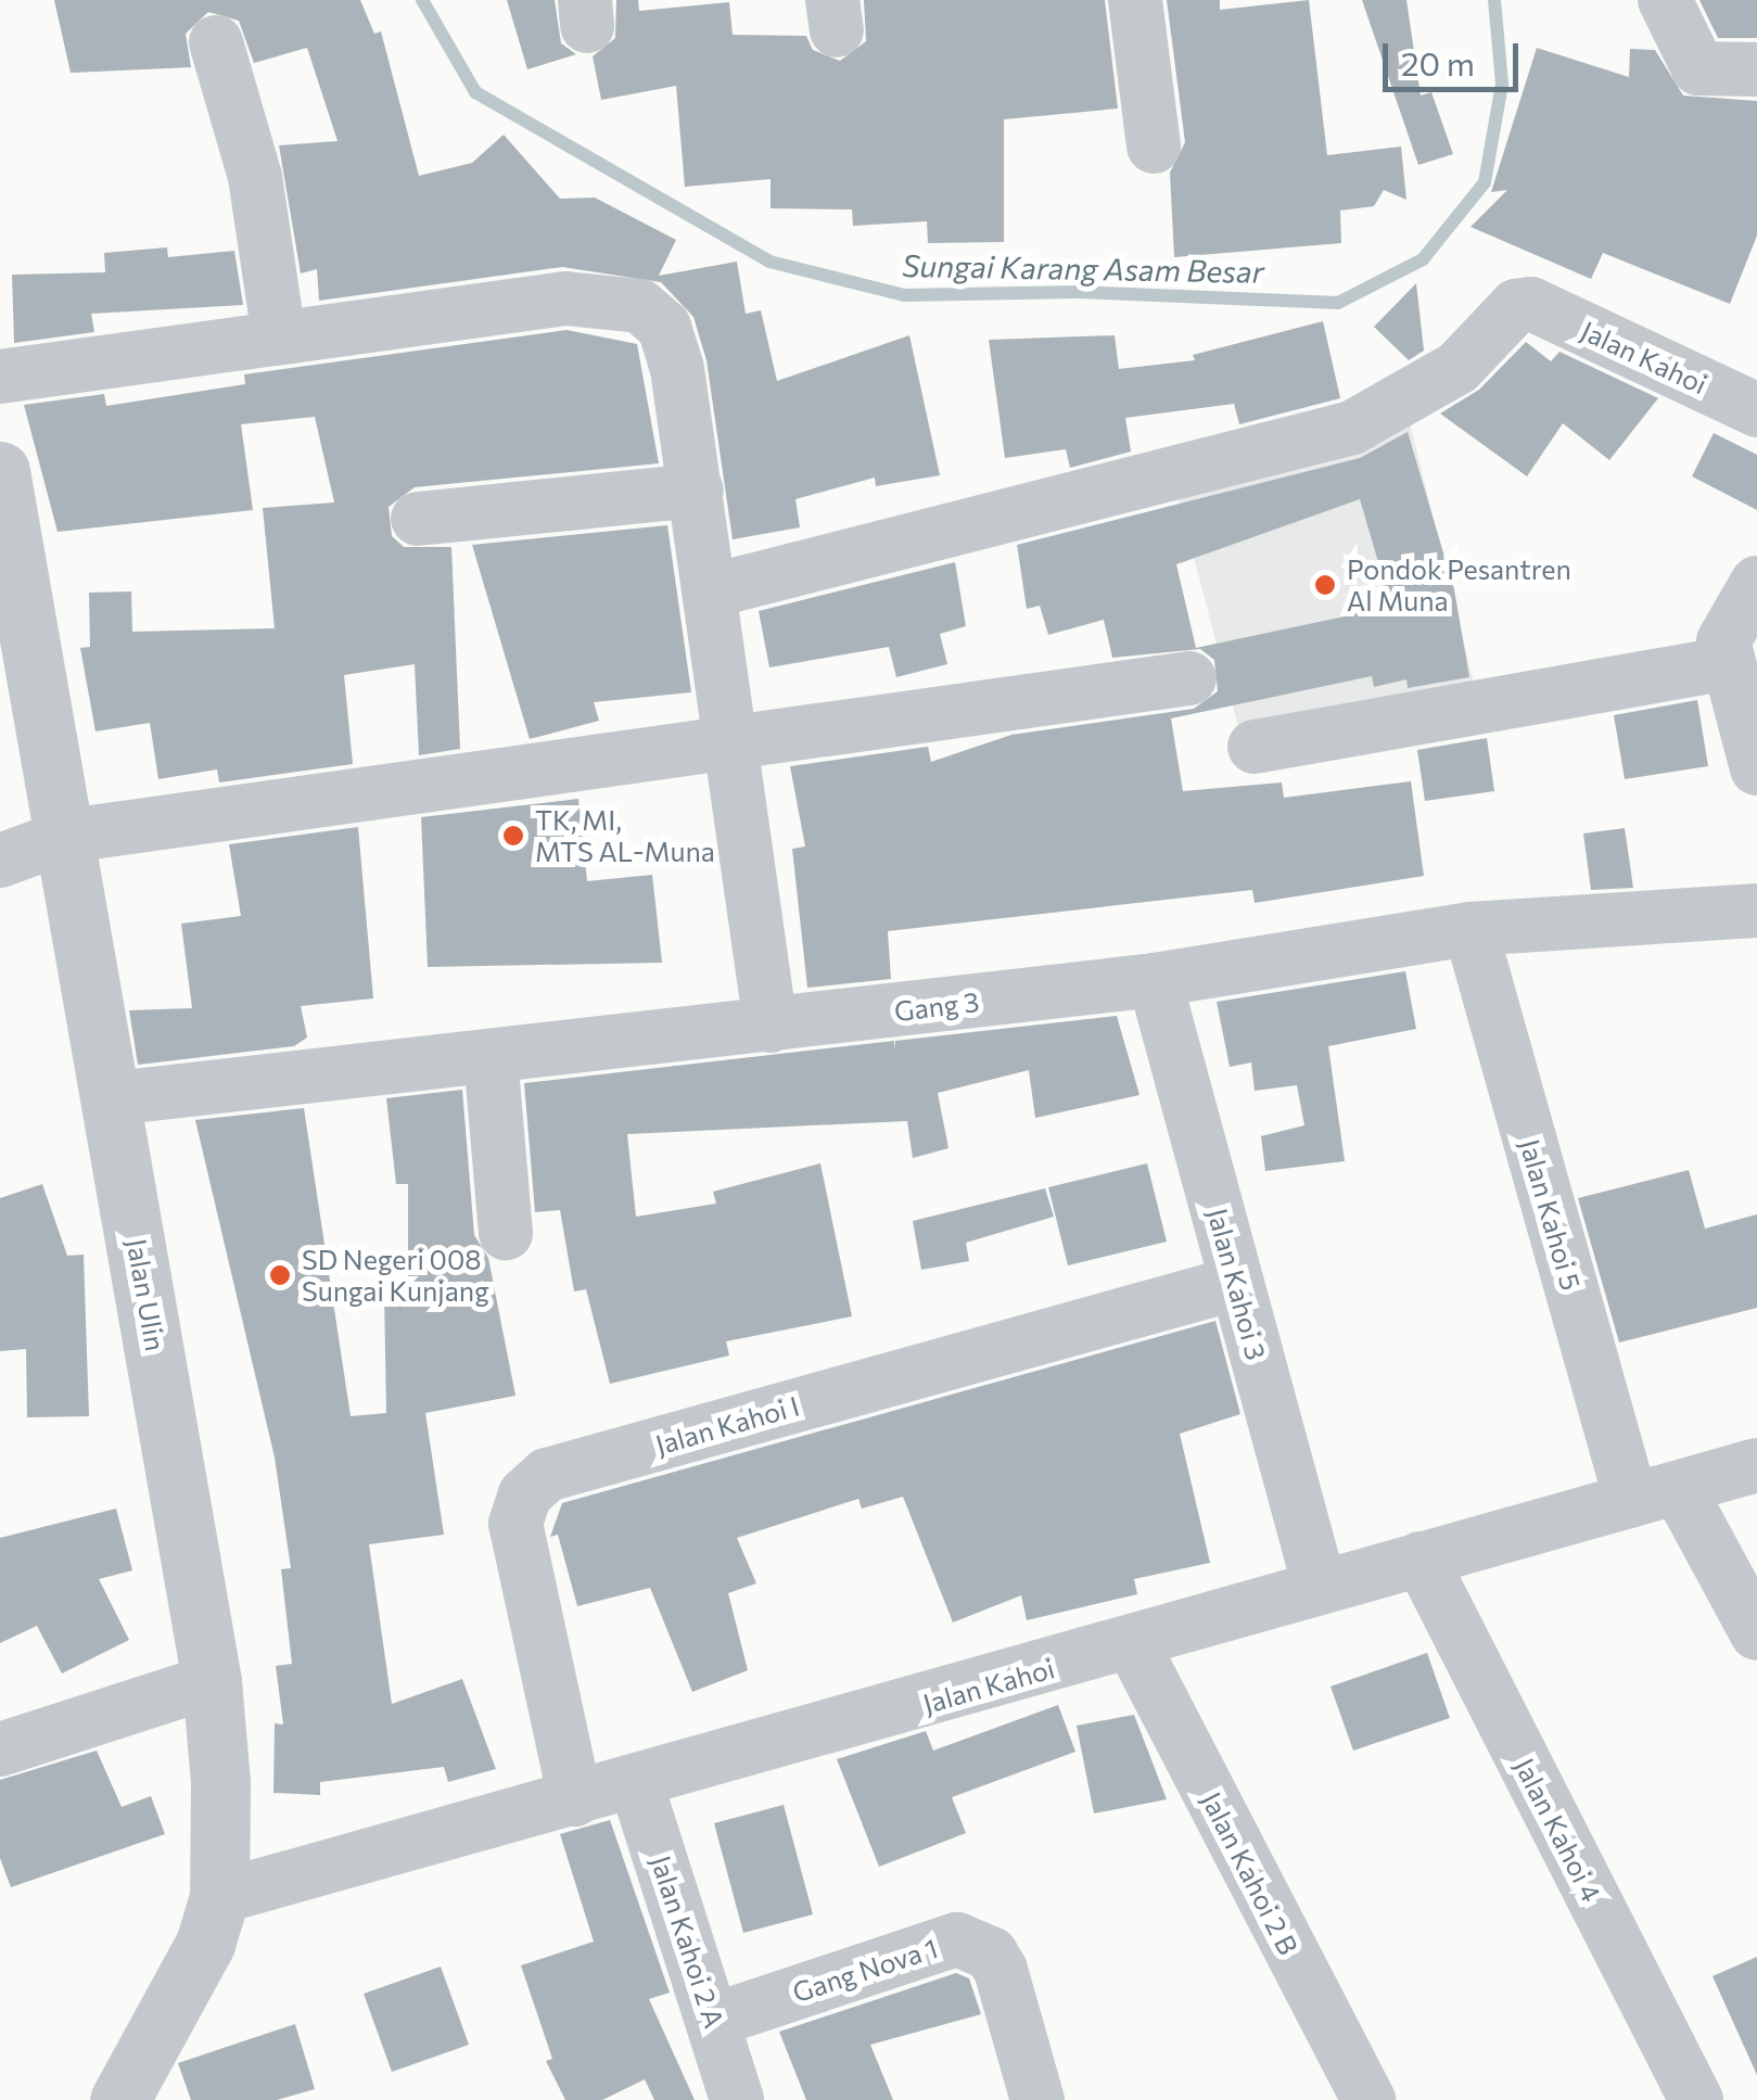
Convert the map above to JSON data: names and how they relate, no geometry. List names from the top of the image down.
{
  "streets": {
    "street": [
      "Jalan Kahoi",
      "Gang 3",
      "Jalan Kahoi 5",
      "Jalan Kahoi 3",
      "Jalan Ulin",
      "Jalan Kahoi I",
      "Jalan Kahoi 4",
      "Jalan Kahoi 2 B",
      "Jalan Kahoi 2 A",
      "Gang Nova 1"
    ]
  },
  "crossings": [
    ["Jalan Kahoi", "Jalan Kahoi 5"],
    ["Jalan Kahoi", "Jalan Kahoi 3"],
    ["Jalan Kahoi", "Jalan Ulin"],
    ["Jalan Kahoi", "Jalan Kahoi I"],
    ["Jalan Kahoi", "Jalan Kahoi 4"],
    ["Jalan Kahoi", "Jalan Kahoi 2 B"],
    ["Jalan Kahoi", "Jalan Kahoi 2 A"],
    ["Gang 3", "Jalan Kahoi 5"],
    ["Gang 3", "Jalan Kahoi 3"],
    ["Gang 3", "Jalan Ulin"],
    ["Jalan Kahoi 3", "Jalan Kahoi I"],
    ["Jalan Kahoi 2 A", "Gang Nova 1"]
  ],
  "water": ["Sungai Karang Asam Besar"],
  "places": ["Pondok Pesantren Al Muna", "TK, MI, MTS AL-Muna", "SD Negeri 008 Sungai Kunjang"],
  "scale_bar": "20 m"
}
